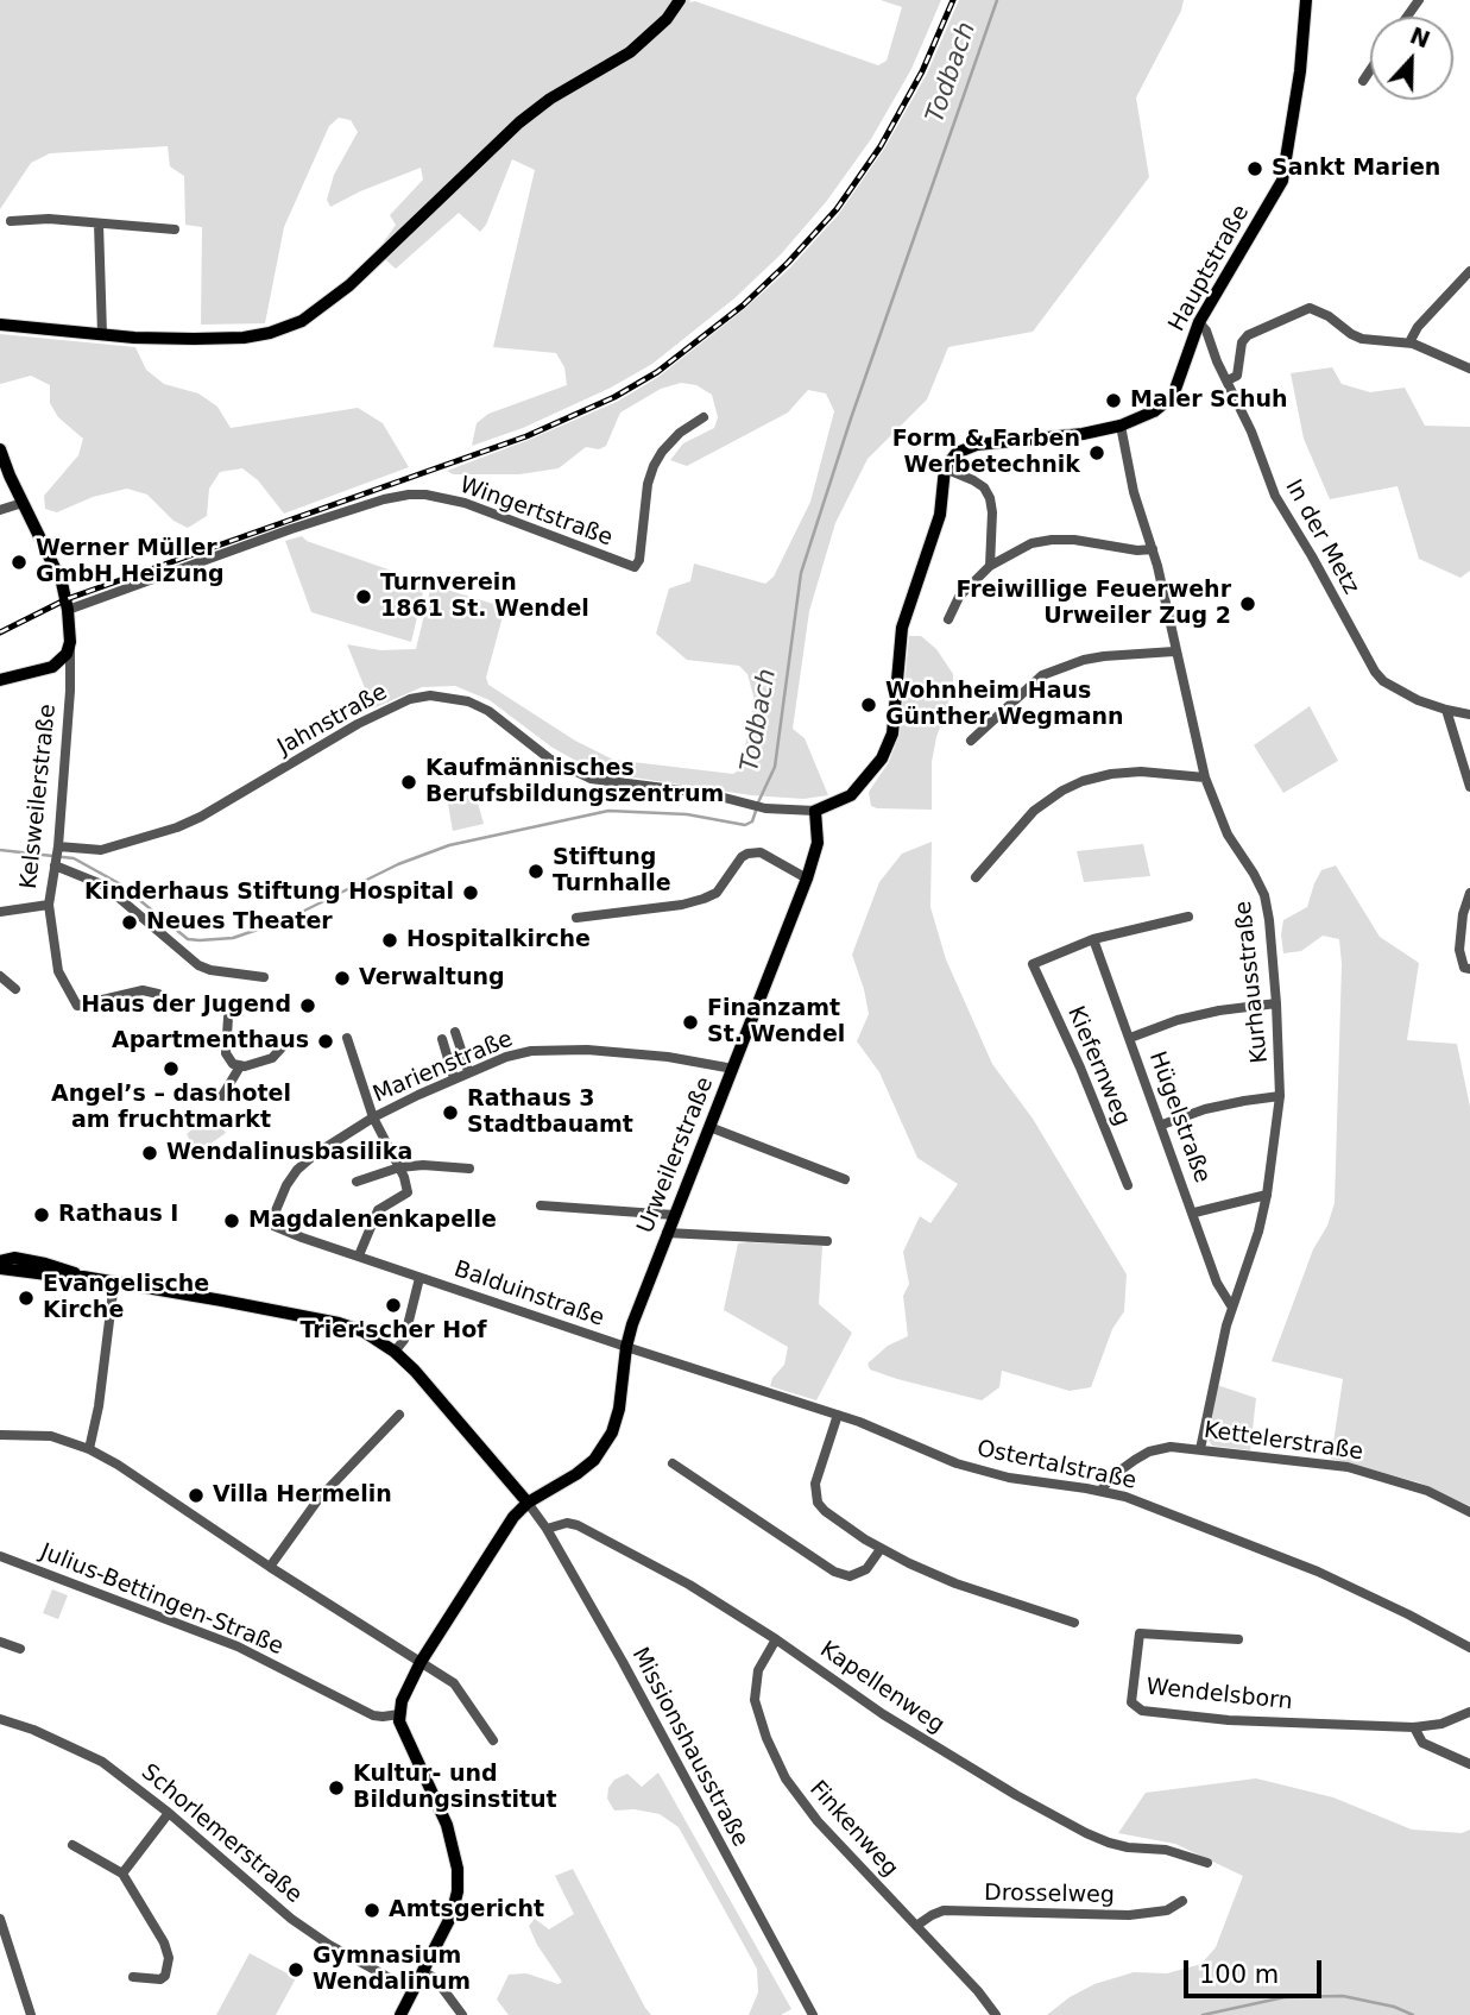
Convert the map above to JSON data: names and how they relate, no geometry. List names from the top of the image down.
{
  "streets": {
    "main road": ["Hauptstraße", "Kelsweilerstraße", "Urweilerstraße"],
    "street": [
      "Wingertstraße",
      "In der Metz",
      "Jahnstraße",
      "Kurhausstraße",
      "Kiefernweg",
      "Marienstraße",
      "Hügelstraße",
      "Balduinstraße",
      "Kettelerstraße",
      "Ostertalstraße",
      "Julius-Bettingen-Straße",
      "Kapellenweg",
      "Wendelsborn",
      "Missionshausstraße",
      "Finkenweg",
      "Schorlemerstraße",
      "Drosselweg"
    ]
  },
  "crossings": [
    ["Hauptstraße", "In der Metz"],
    ["Hauptstraße", "Kurhausstraße"],
    ["Wingertstraße", "Kelsweilerstraße"],
    ["Jahnstraße", "Kelsweilerstraße"],
    ["Jahnstraße", "Urweilerstraße"],
    ["Kurhausstraße", "Hügelstraße"],
    ["Kurhausstraße", "Kettelerstraße"],
    ["Kiefernweg", "Hügelstraße"],
    ["Marienstraße", "Urweilerstraße"],
    ["Marienstraße", "Balduinstraße"],
    ["Urweilerstraße", "Balduinstraße"],
    ["Urweilerstraße", "Ostertalstraße"],
    ["Urweilerstraße", "Julius-Bettingen-Straße"],
    ["Urweilerstraße", "Missionshausstraße"],
    ["Balduinstraße", "Ostertalstraße"],
    ["Kettelerstraße", "Ostertalstraße"],
    ["Kapellenweg", "Missionshausstraße"],
    ["Kapellenweg", "Finkenweg"],
    ["Finkenweg", "Drosselweg"]
  ],
  "water": ["Todbach"],
  "places": [
    "Sankt Marien",
    "Maler Schuh",
    "Form & Farben Werbetechnik",
    "Werner Müller GmbH Heizung",
    "Turnverein 1861 St. Wendel",
    "Freiwillige Feuerwehr Urweiler Zug 2",
    "Wohnheim Haus Günther Wegmann",
    "Kaufmännisches Berufsbildungszentrum",
    "Stiftung Turnhalle",
    "Kinderhaus Stiftung Hospital",
    "Neues Theater",
    "Hospitalkirche",
    "Verwaltung",
    "Haus der Jugend",
    "Finanzamt St. Wendel",
    "Apartmenthaus",
    "Angel’s – das hotel am fruchtmarkt",
    "Rathaus 3 Stadtbauamt",
    "Wendalinusbasilika",
    "Rathaus I",
    "Magdalenenkapelle",
    "Evangelische Kirche",
    "Trier'scher Hof",
    "Villa Hermelin",
    "Kultur- und Bildungsinstitut",
    "Amtsgericht",
    "Gymnasium Wendalinum"
  ],
  "scale_bar": "100 m",
  "north": "top"
}
